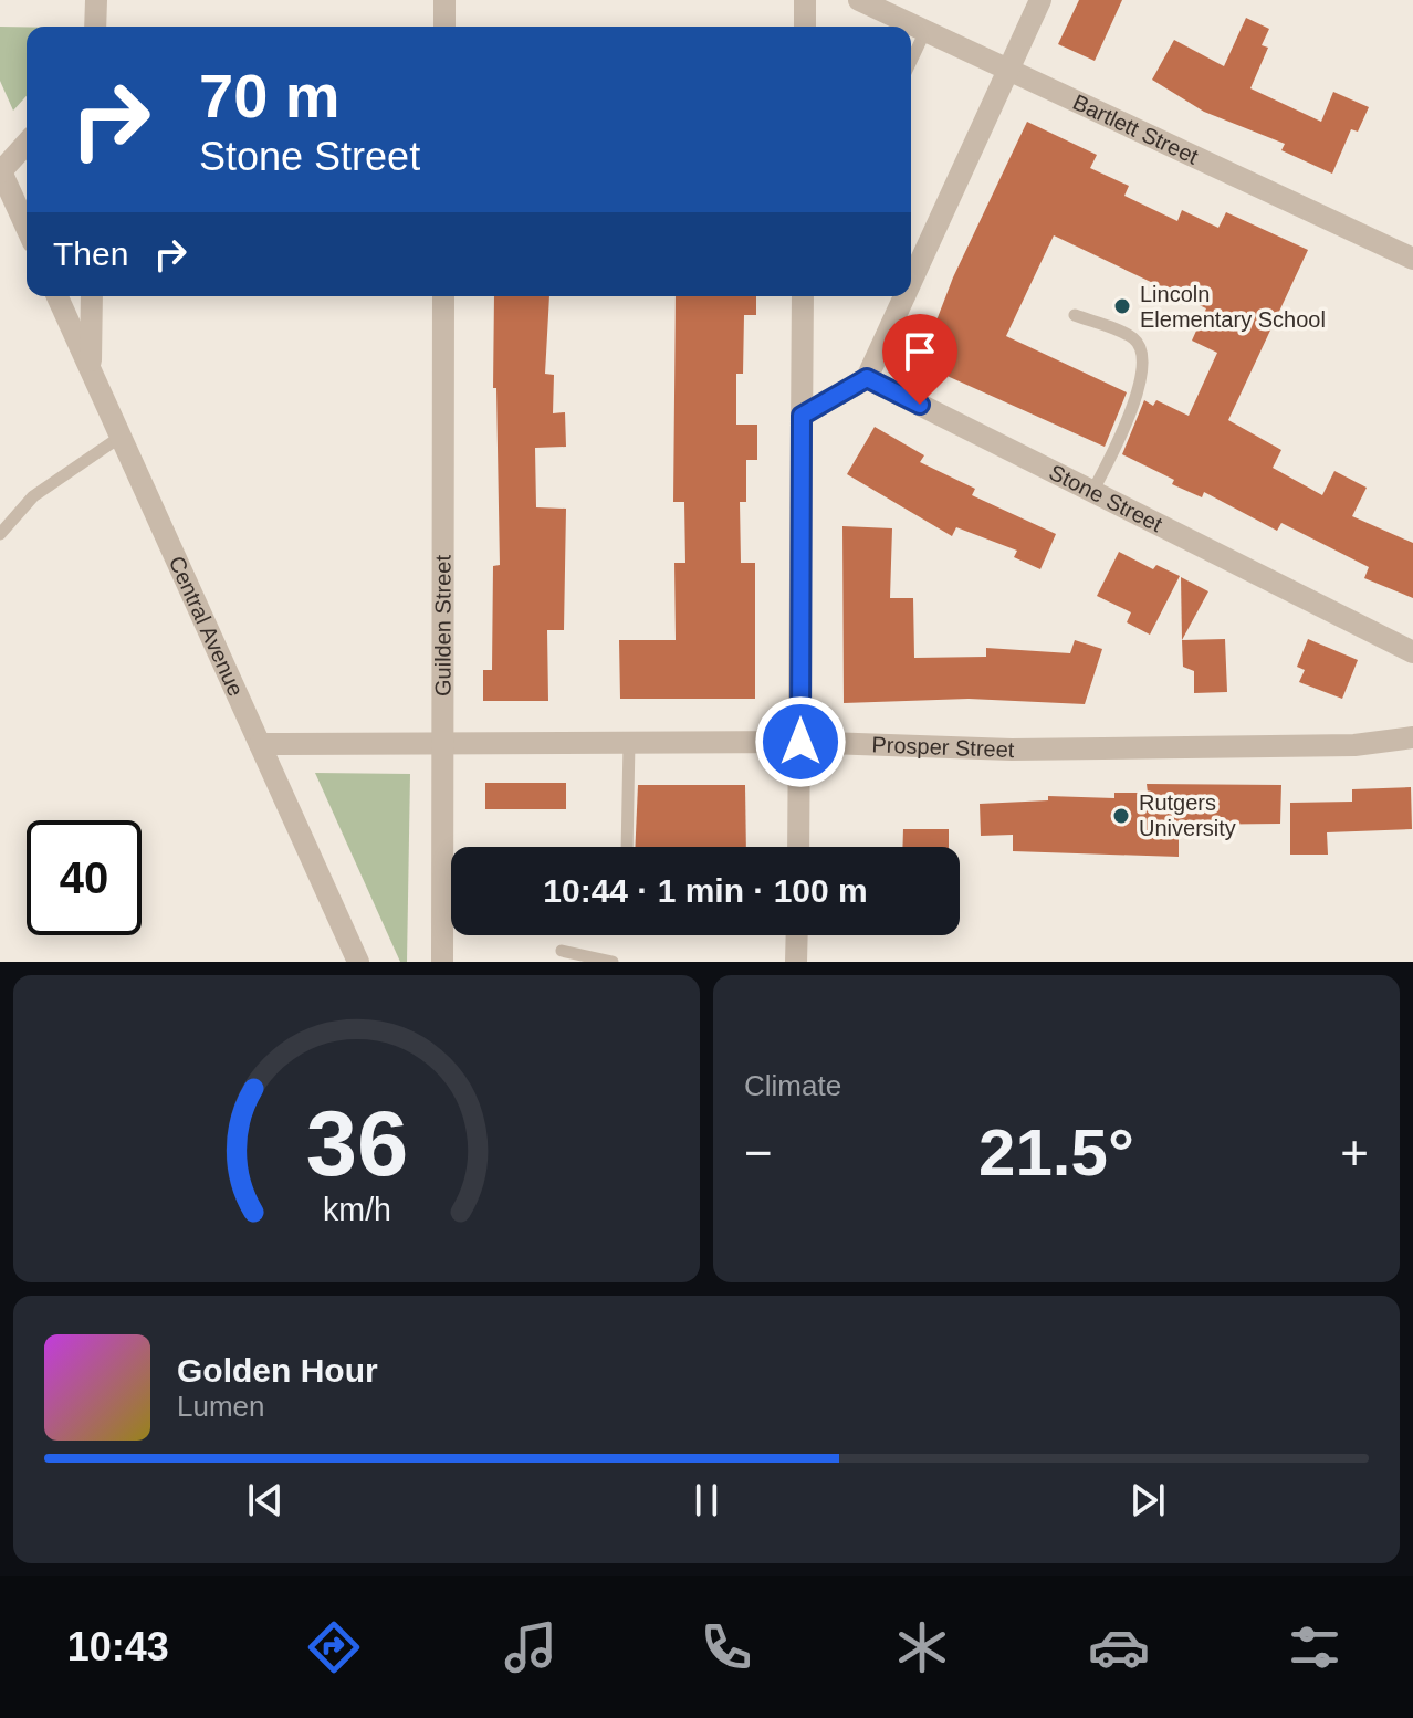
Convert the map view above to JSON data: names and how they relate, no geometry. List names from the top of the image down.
{
  "streets": {
    "street": [
      "Bartlett Street",
      "Stone Street",
      "Central Avenue",
      "Guilden Street",
      "Prosper Street"
    ]
  },
  "crossings": [
    ["Central Avenue", "Prosper Street"],
    ["Guilden Street", "Prosper Street"]
  ],
  "places": ["Lincoln Elementary School", "Rutgers University"],
  "page": {
    "turn": ["70 m", "Stone Street"],
    "then": "Then",
    "limit": "40",
    "trip": "10:44 · 1 min · 100 m",
    "tile": "Climate",
    "heat": ["−", "21.5°", "+"],
    "song": ["Golden Hour", "Lumen"],
    "tabs": "10:43",
    "gauge": ["36", "km/h"]
  }
}
